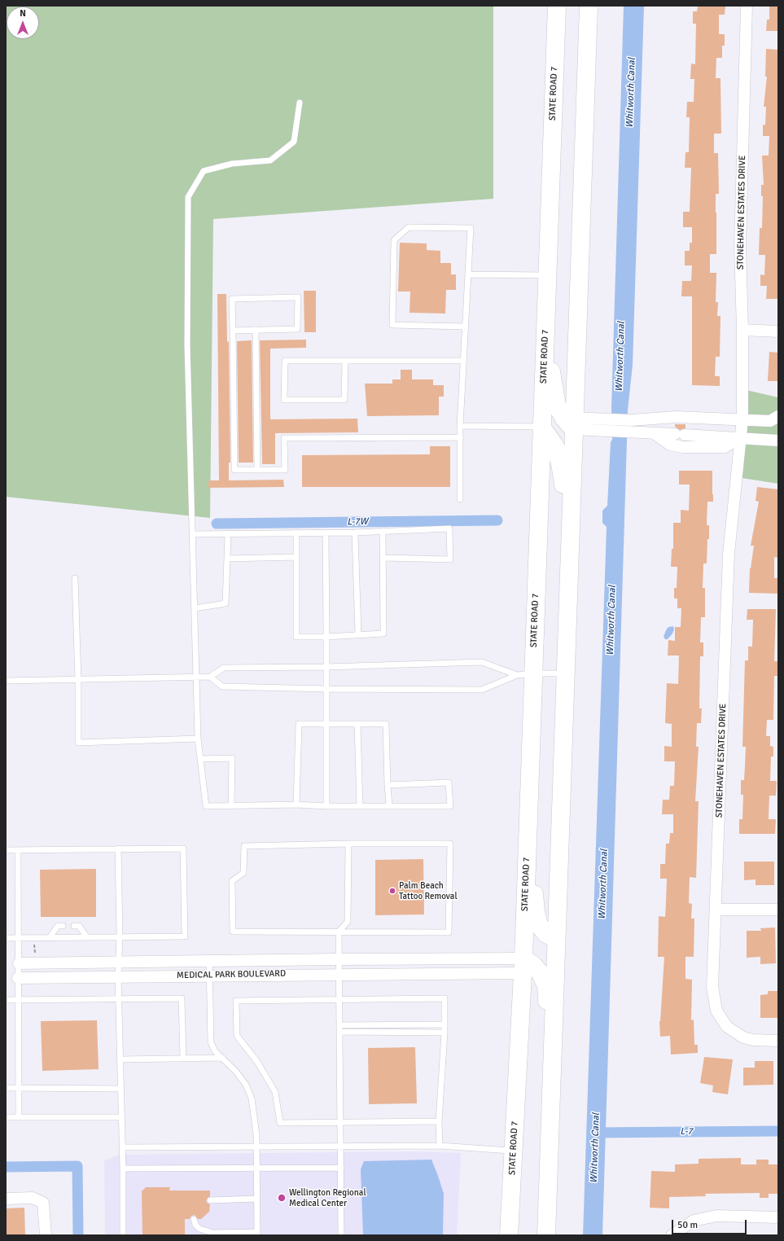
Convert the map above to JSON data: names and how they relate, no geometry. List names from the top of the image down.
{
  "streets": {
    "main road": ["STATE ROAD 7"],
    "street": ["STONEHAVEN ESTATES DRIVE", "MEDICAL PARK BOULEVARD"]
  },
  "crossings": [
    ["STATE ROAD 7", "MEDICAL PARK BOULEVARD"]
  ],
  "water": ["Whitworth Canal", "L-7W", "L-7"],
  "places": ["Palm Beach Tattoo Removal", "Wellington Regional Medical Center"],
  "scale_bar": "50 m",
  "north": "top"
}
